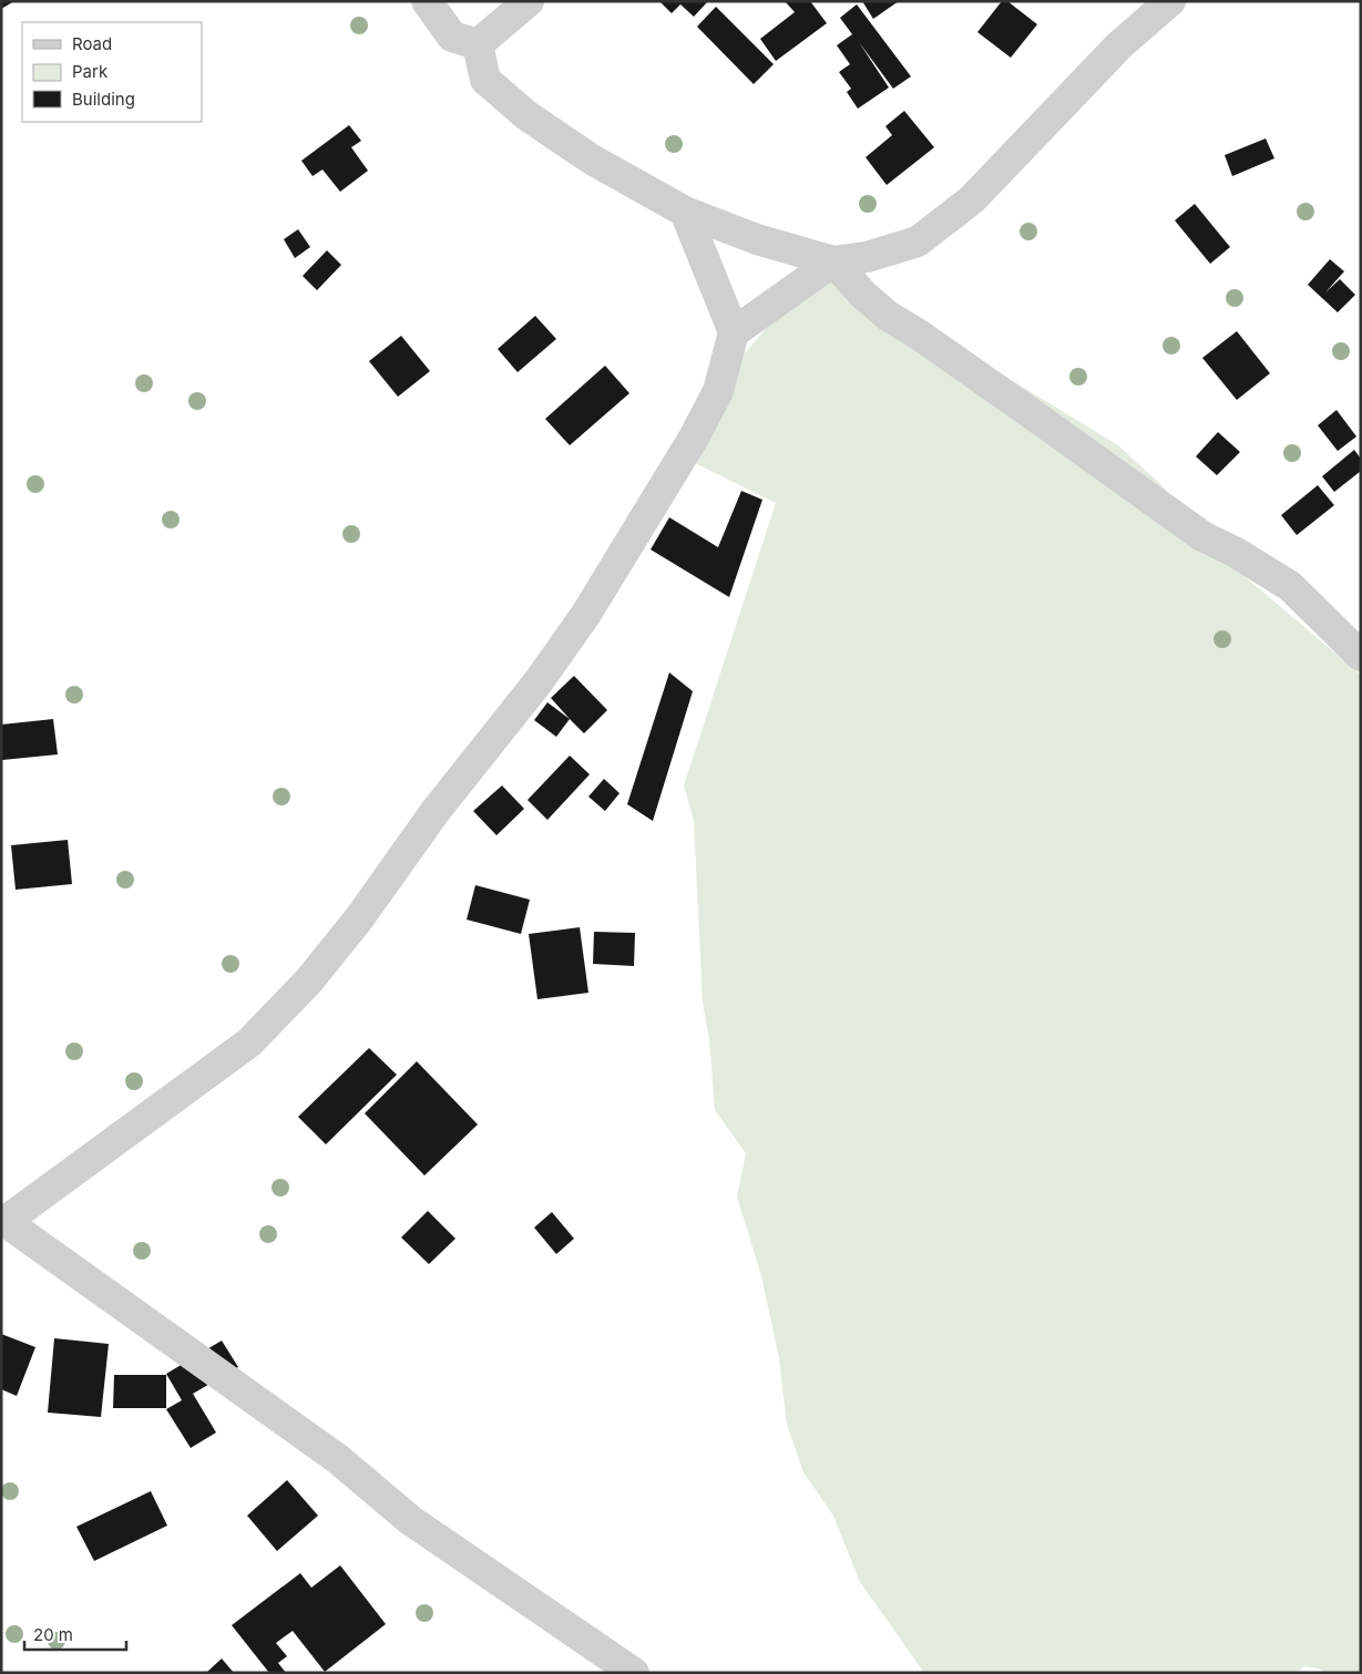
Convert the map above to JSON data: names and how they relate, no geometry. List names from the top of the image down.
{
  "legend": ["Road", "Park", "Building"],
  "scale_bar": "20 m"
}
